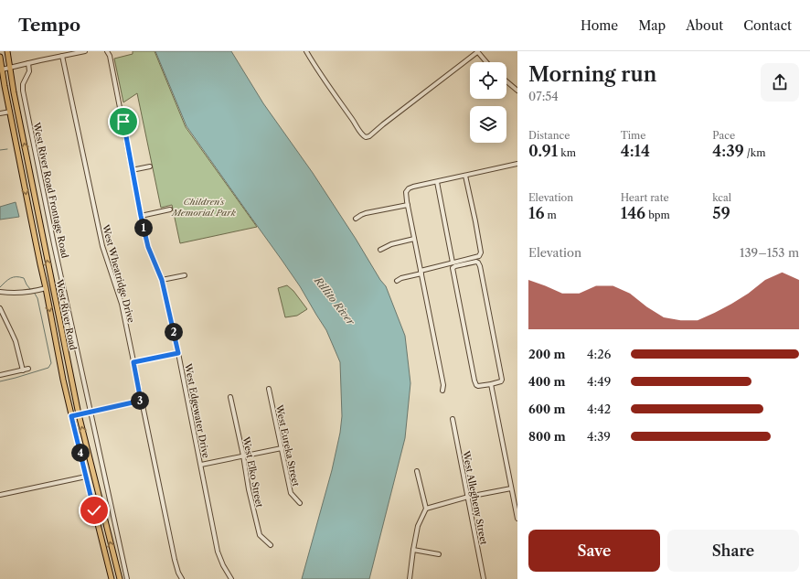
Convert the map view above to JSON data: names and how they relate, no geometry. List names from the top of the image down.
{
  "streets": {
    "main road": ["West River Road"],
    "street": [
      "West River Road Frontage Road",
      "West Wheatridge Drive",
      "West Edgewater Drive",
      "West Eureka Street",
      "West Elko Street",
      "West Allegheny Street"
    ]
  },
  "water": ["Rillito River"],
  "parks": ["Children's Memorial Park"],
  "page": {
    "header": "Tempo",
    "nav": [
      "Home",
      "Map",
      "About",
      "Contact"
    ],
    "heading": ["Morning run", "07:54"],
    "stats": [
      ["Distance", "0.91 km"],
      ["Time", "4:14"],
      ["Pace", "4:39 /km"],
      ["Elevation", "16 m"],
      ["Heart rate", "146 bpm"],
      ["kcal", "59"]
    ],
    "pins": [
      "1",
      "2",
      "3",
      "4"
    ],
    "chart": ["Elevation", "139–153 m"],
    "list": [
      {
        "name": "200 m",
        "note": "4:26"
      },
      {
        "name": "400 m",
        "note": "4:49"
      },
      {
        "name": "600 m",
        "note": "4:42"
      },
      {
        "name": "800 m",
        "note": "4:39"
      }
    ],
    "buttons": ["Save", "Share"]
  }
}
